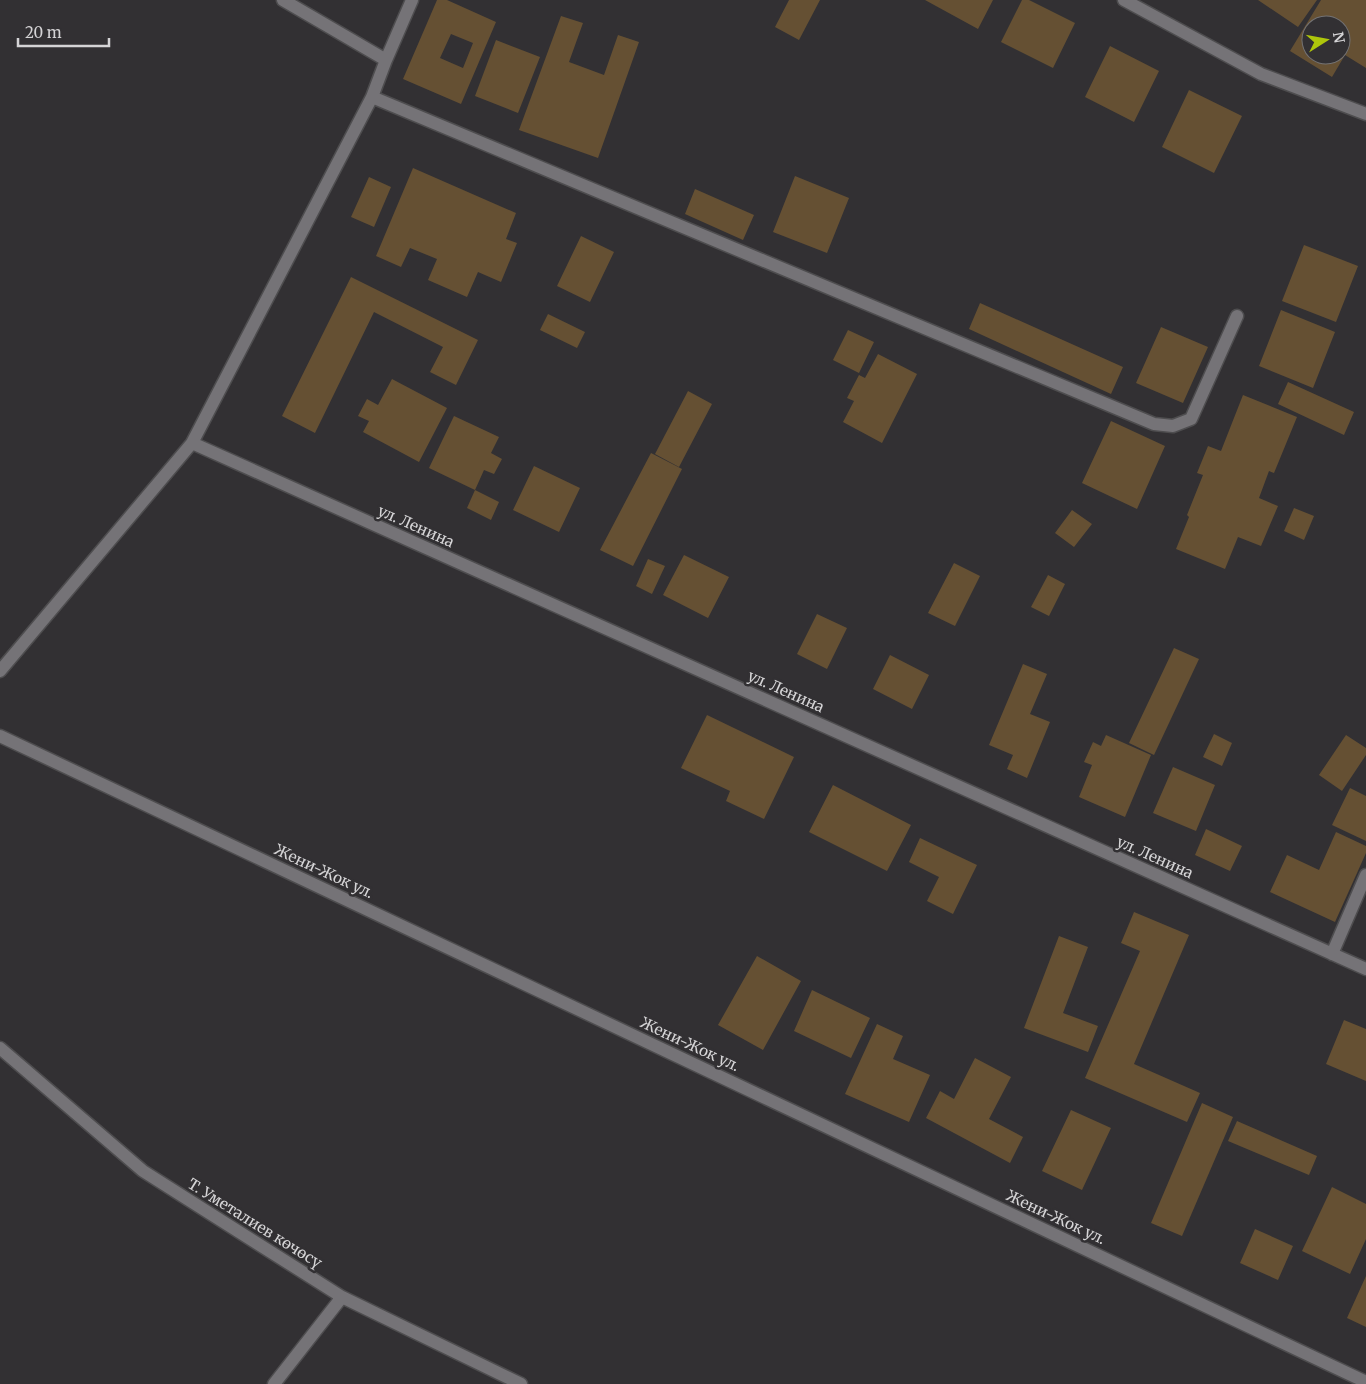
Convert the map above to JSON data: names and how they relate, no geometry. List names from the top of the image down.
{
  "streets": {
    "street": ["ул. Ленина", "Жени-Жок ул.", "Т. Уметалиев көчөсү"]
  },
  "scale_bar": "20 m",
  "north": "right"
}
